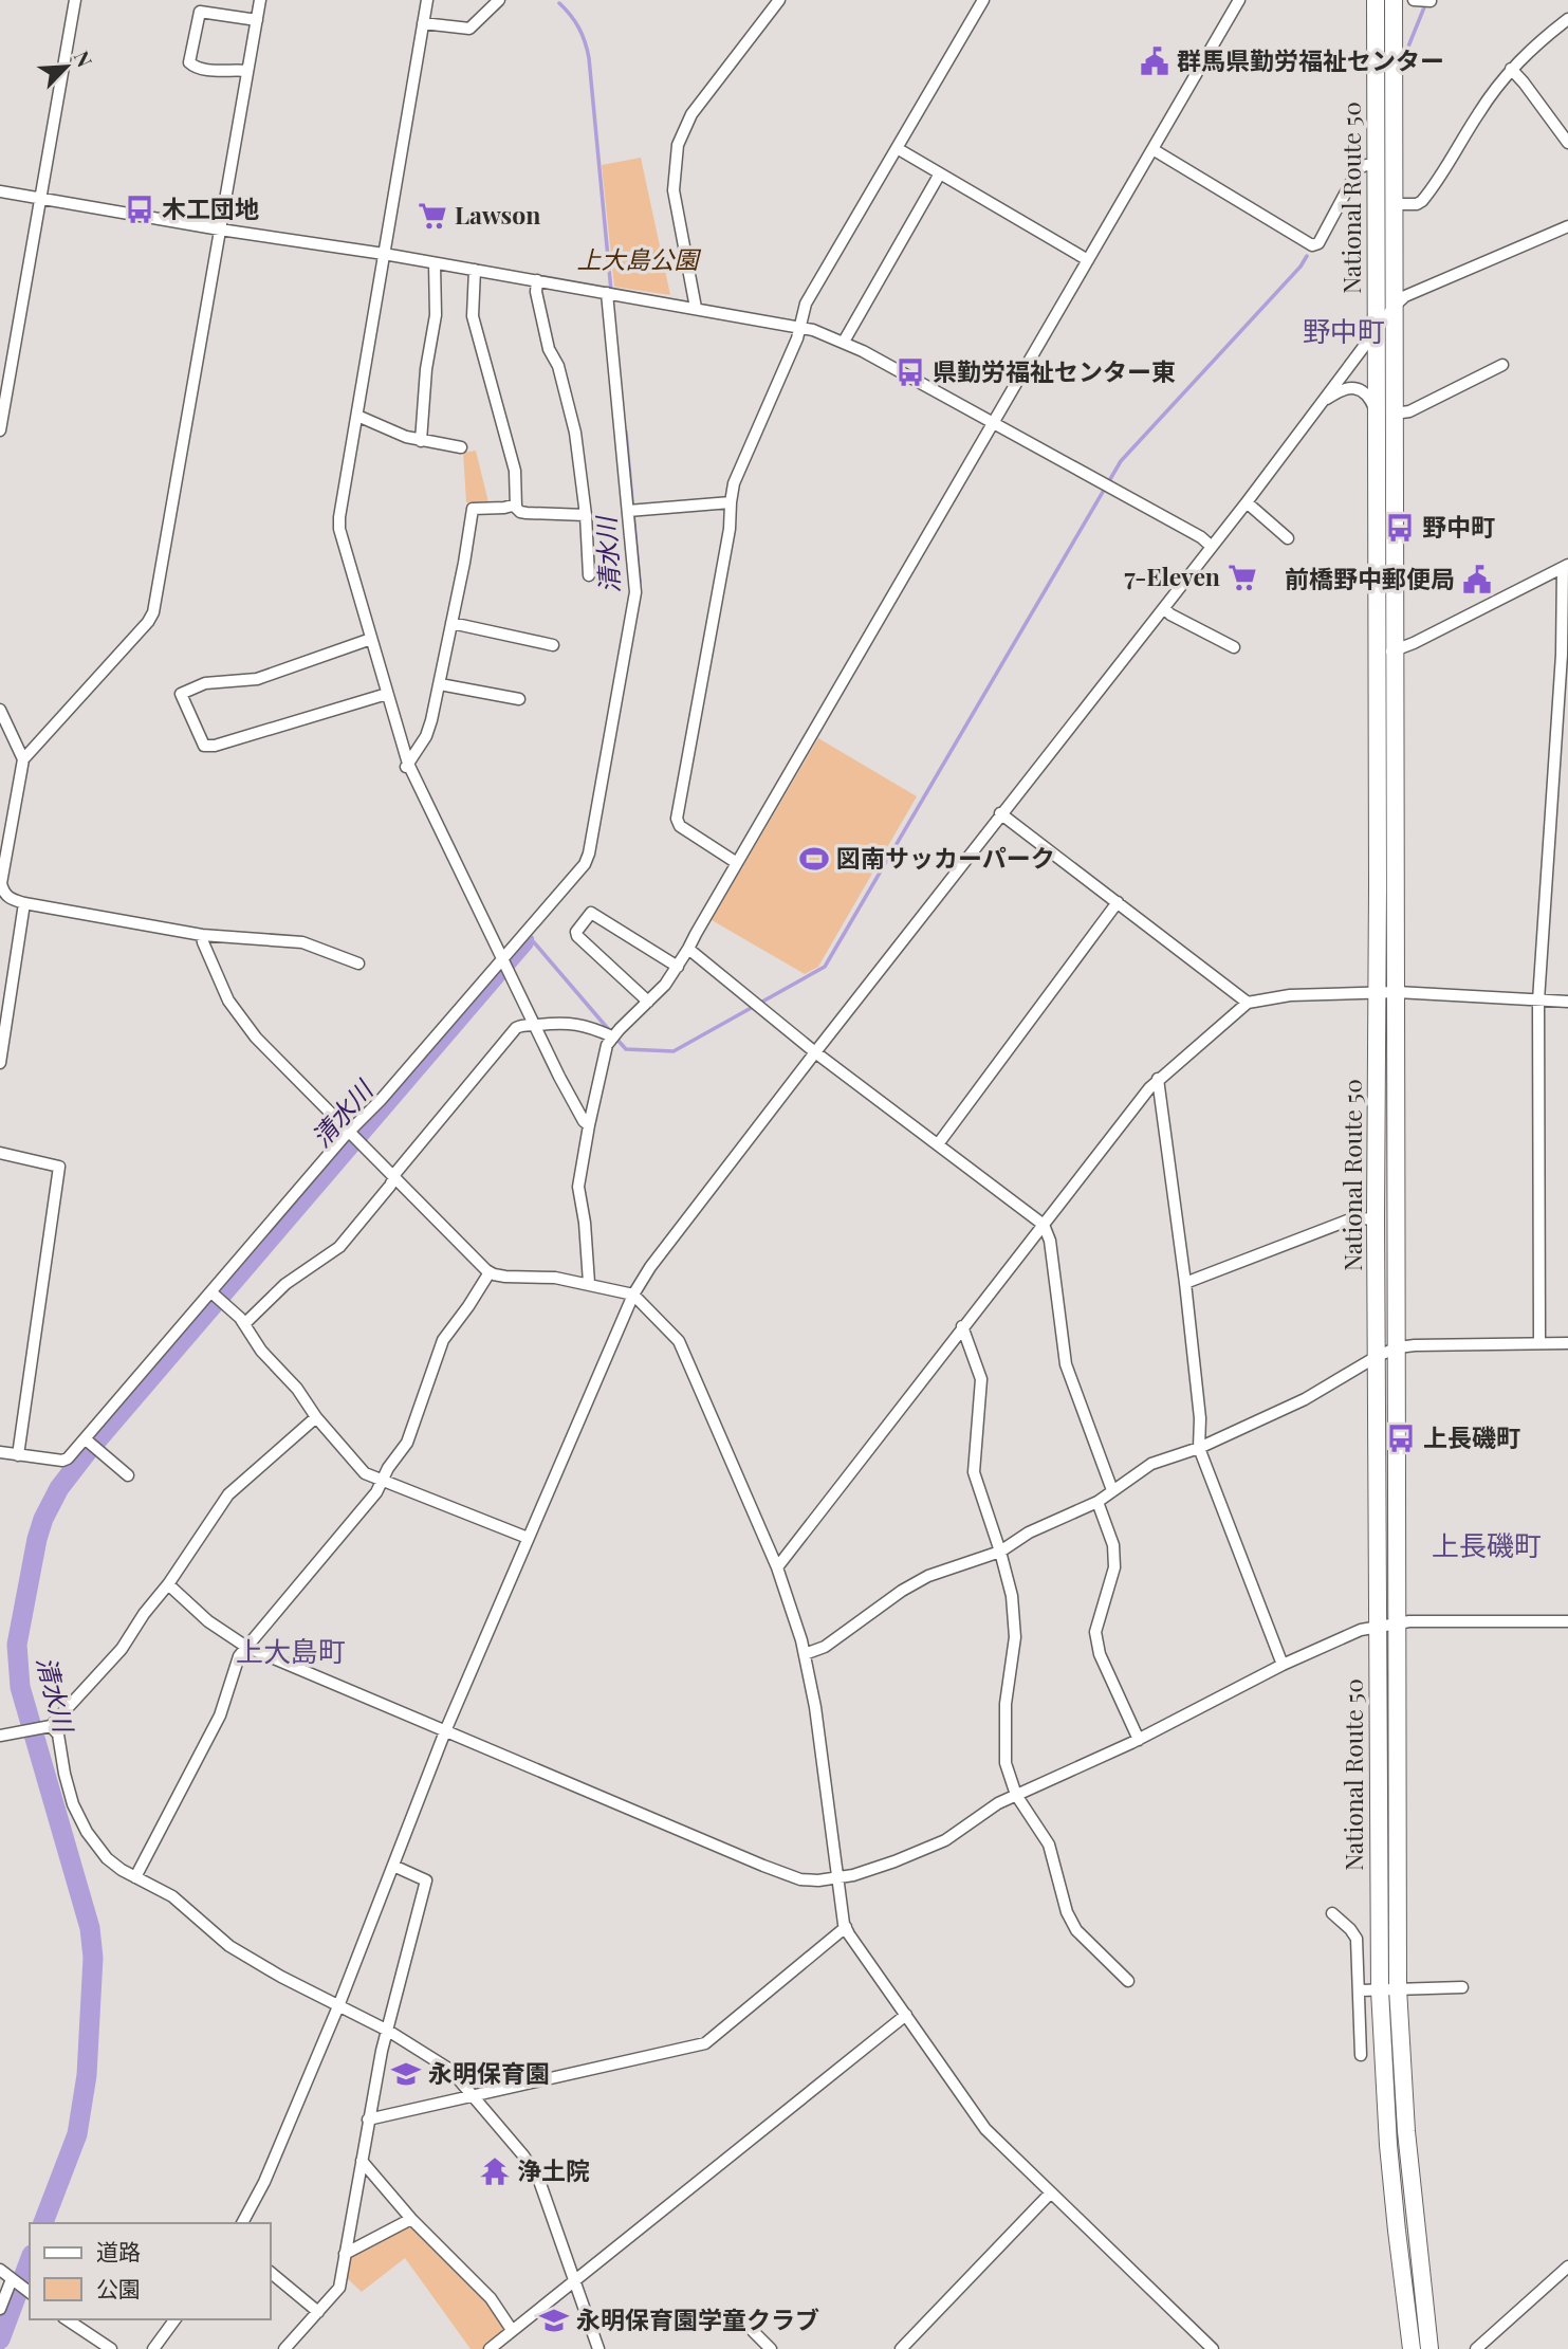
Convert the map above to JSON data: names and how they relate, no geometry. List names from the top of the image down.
{
  "streets": {
    "highway": ["National Route 50"]
  },
  "districts": ["野中町", "上長磯町", "上大島町"],
  "water": ["清水川"],
  "parks": ["上大島公園"],
  "places": {
    "public building": ["群馬県勤労福祉センター", "前橋野中郵便局"],
    "bus stop": [
      "木工団地",
      "県勤労福祉センター東",
      "野中町",
      "上長磯町"
    ],
    "supermarket": ["Lawson", "7-Eleven"],
    "sports": ["図南サッカーパーク"],
    "school or university": ["永明保育園", "永明保育園学童クラブ"],
    "temple": ["浄土院"]
  },
  "legend": ["道路", "公園"],
  "north": "top right"
}
